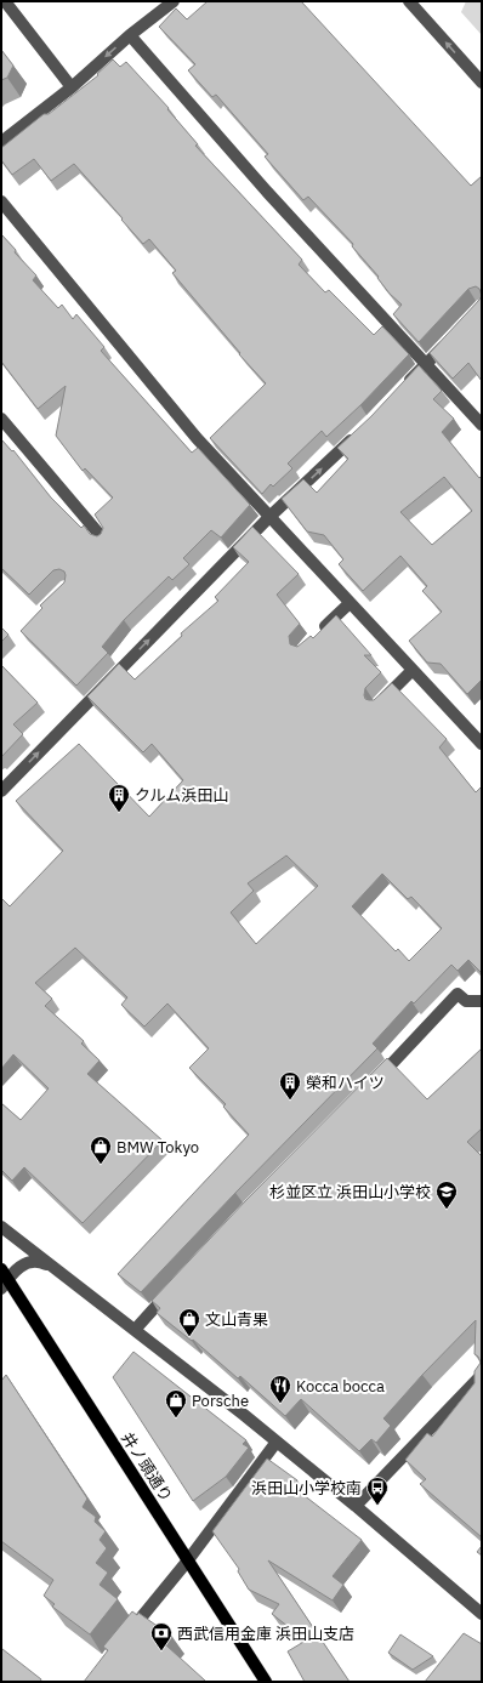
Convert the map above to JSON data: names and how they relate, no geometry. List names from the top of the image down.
{
  "streets": {
    "main road": ["井ノ頭通り"]
  },
  "places": {
    "building": ["クルム浜田山", "榮和ハイツ"],
    "shop": ["BMW Tokyo", "文山青果", "Porsche"],
    "school or university": ["杉並区立 浜田山小学校"],
    "restaurant": ["Kocca bocca"],
    "bus stop": ["浜田山小学校南"],
    "bank": ["西武信用金庫 浜田山支店"]
  }
}
